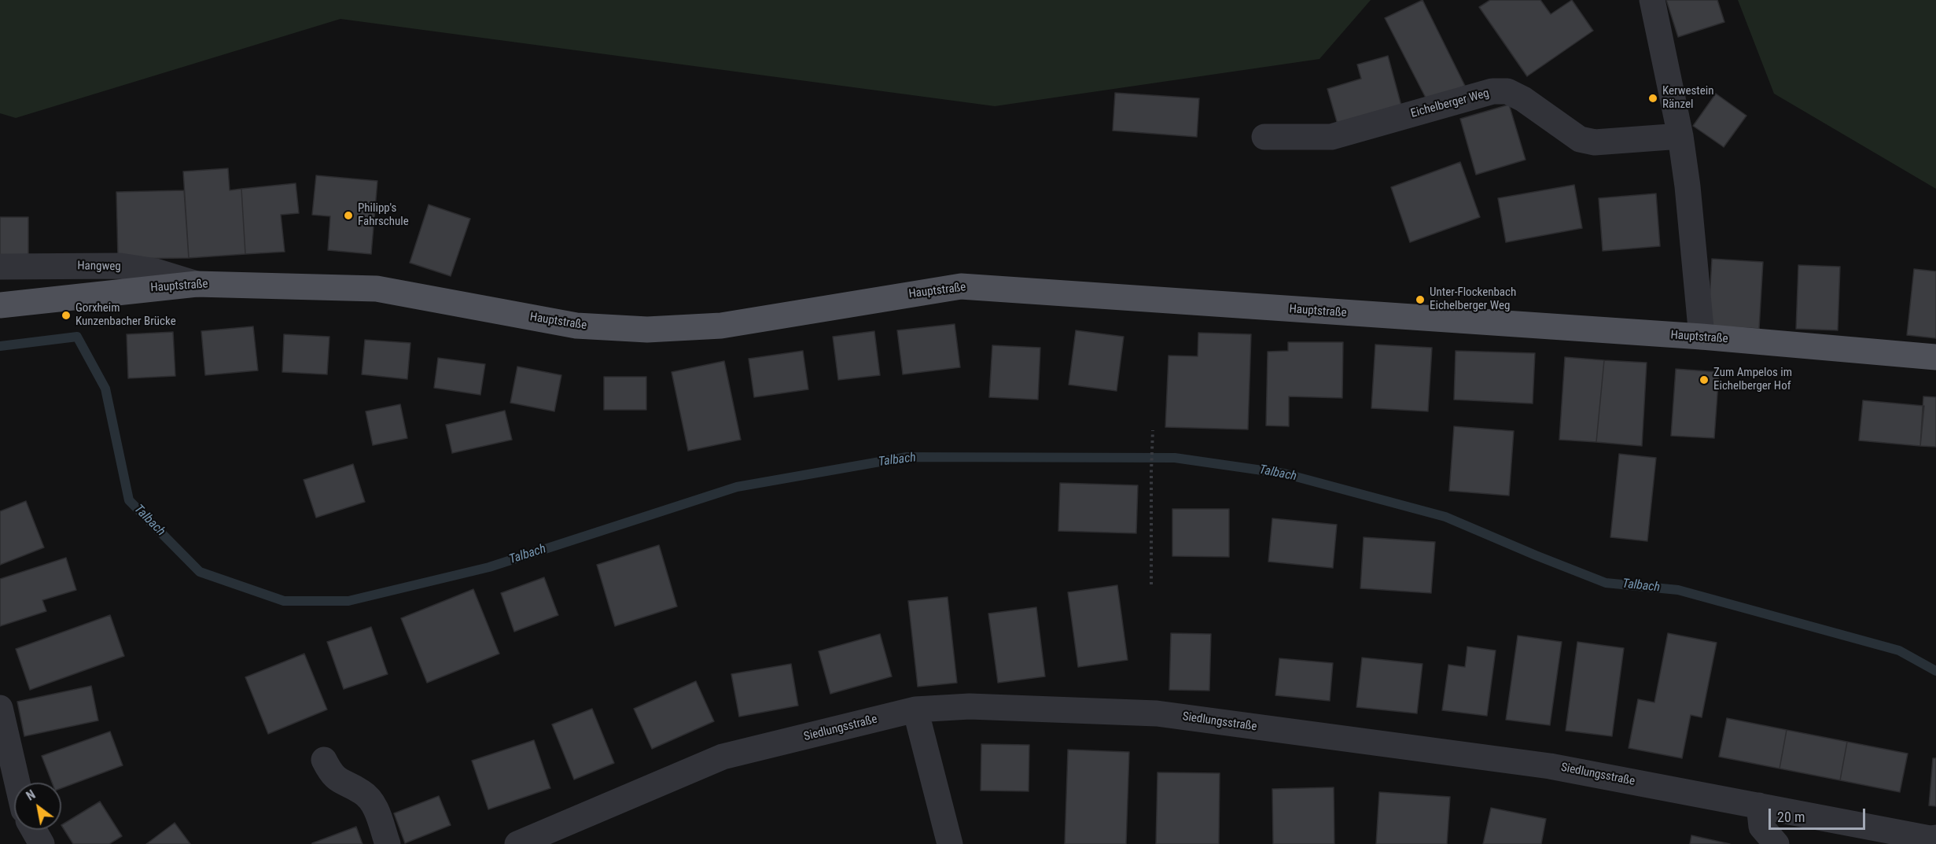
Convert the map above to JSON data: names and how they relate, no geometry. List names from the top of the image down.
{
  "streets": {
    "main road": ["Hauptstraße"],
    "street": ["Eichelberger Weg", "Hangweg", "Siedlungsstraße"]
  },
  "crossings": [
    ["Hangweg", "Hauptstraße"]
  ],
  "water": ["Talbach"],
  "places": [
    "Kerwestein Ränzel",
    "Philipp's Fahrschule",
    "Unter-Flockenbach Eichelberger Weg",
    "Gorxheim Kunzenbacher Brücke",
    "Zum Ampelos im Eichelberger Hof"
  ],
  "scale_bar": "20 m",
  "north": "top left"
}
